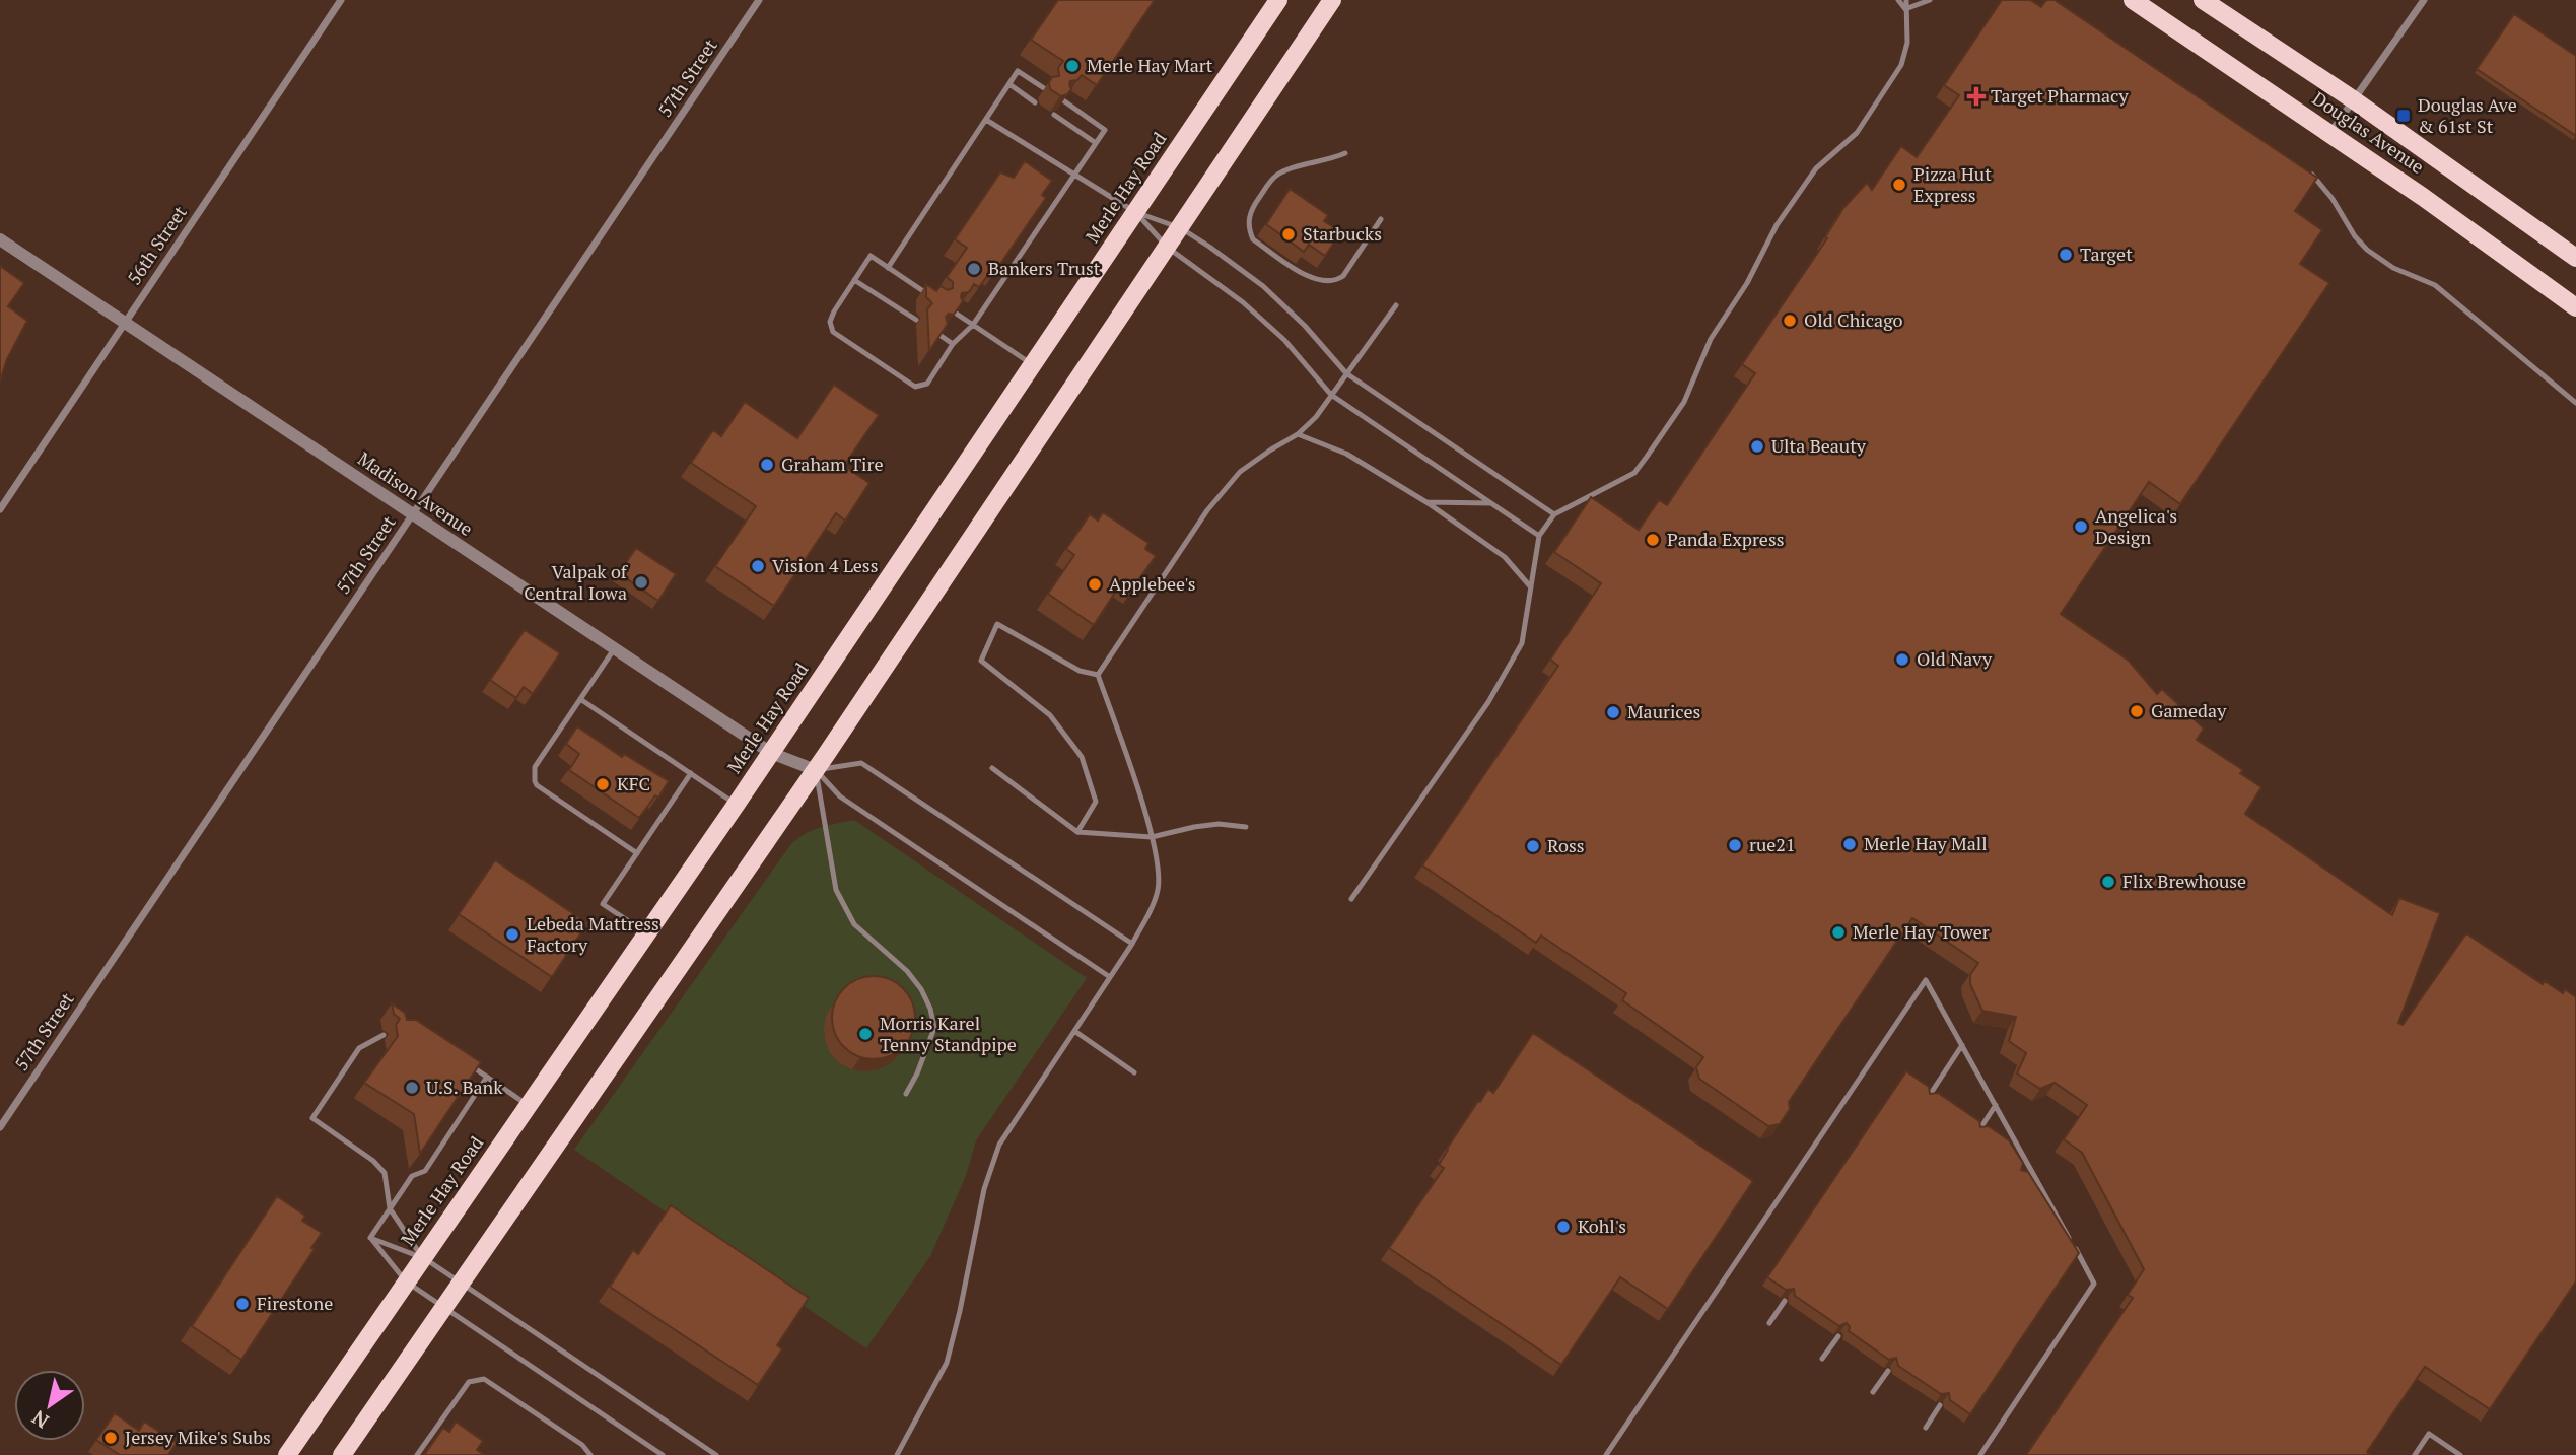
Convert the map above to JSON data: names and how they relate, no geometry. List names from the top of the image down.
{
  "streets": {
    "main road": ["Douglas Avenue", "Merle Hay Road"],
    "street": ["57th Street", "56th Street", "Madison Avenue"]
  },
  "crossings": [
    ["57th Street", "Madison Avenue"],
    ["Merle Hay Road", "Madison Avenue"],
    ["56th Street", "Madison Avenue"]
  ],
  "places": {
    "other": [
      "Merle Hay Mart",
      "Pizza Hut Express",
      "Starbucks",
      "Target",
      "Bankers Trust",
      "Old Chicago",
      "Ulta Beauty",
      "Graham Tire",
      "Angelica's Design",
      "Panda Express",
      "Vision 4 Less",
      "Valpak of Central Iowa",
      "Applebee's",
      "Old Navy",
      "Gameday",
      "Maurices",
      "KFC",
      "Merle Hay Mall",
      "rue21",
      "Ross",
      "Flix Brewhouse",
      "Merle Hay Tower",
      "Lebeda Mattress Factory",
      "Morris Karel Tenny Standpipe",
      "U.S. Bank",
      "Kohl's",
      "Firestone",
      "Jersey Mike's Subs"
    ],
    "health": ["Target Pharmacy"],
    "transit": ["Douglas Ave & 61st St"]
  },
  "north": "bottom left"
}
